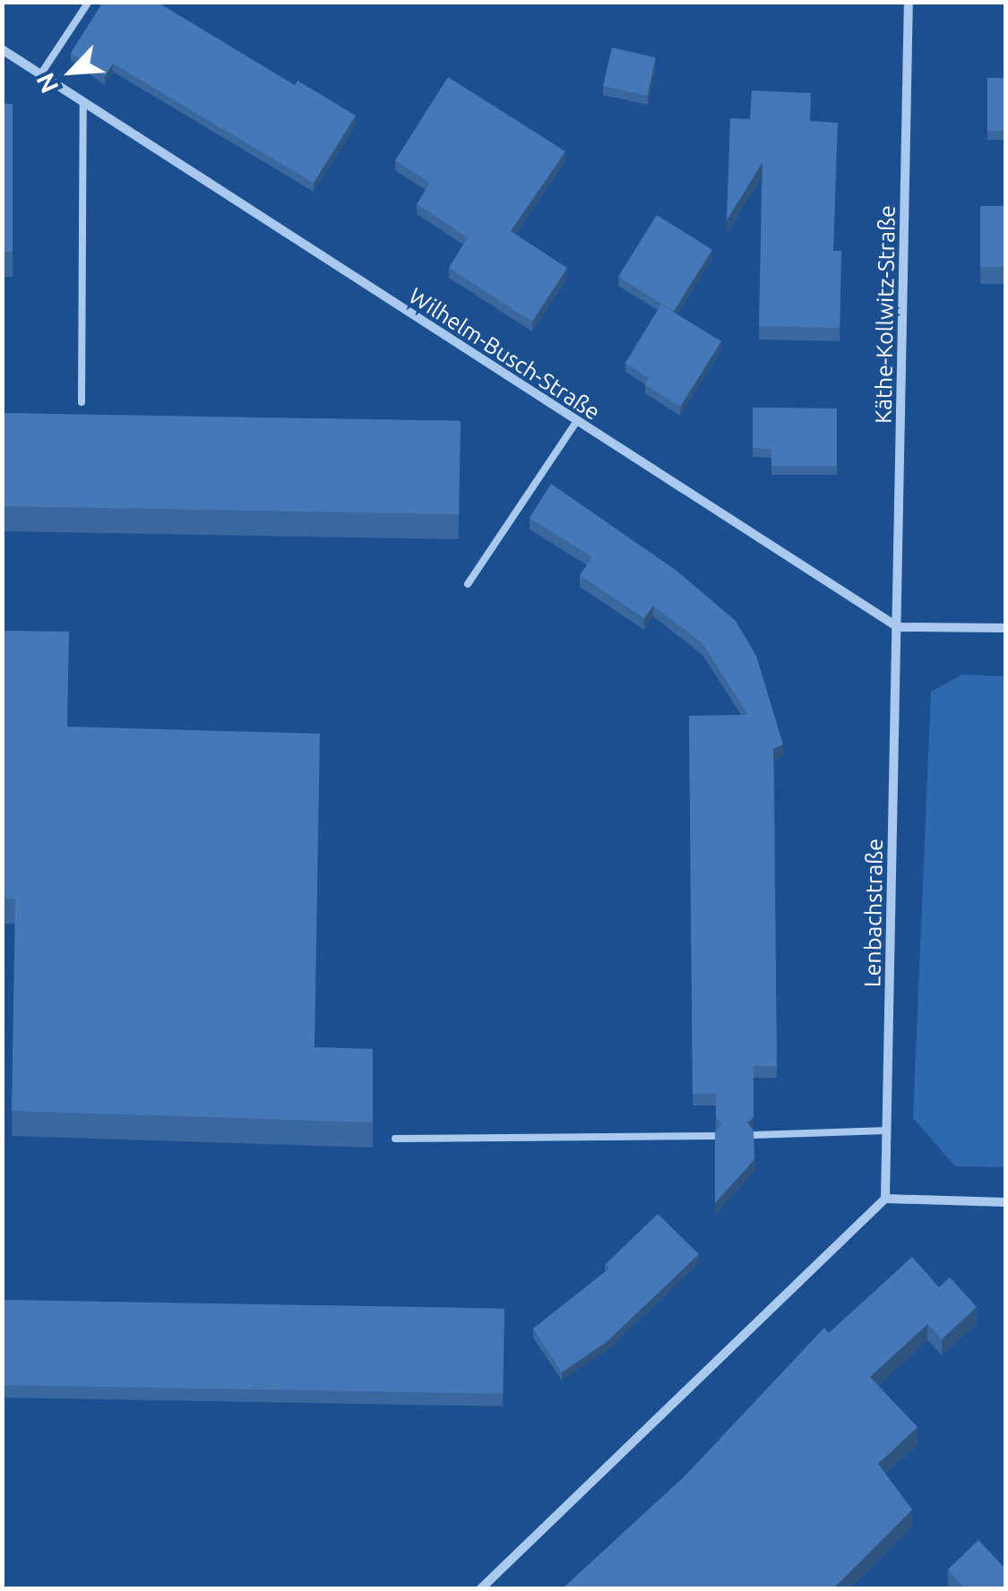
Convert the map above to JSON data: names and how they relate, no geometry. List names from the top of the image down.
{
  "streets": {
    "street": ["Käthe-Kollwitz-Straße", "Wilhelm-Busch-Straße", "Lenbachstraße"]
  },
  "crossings": [
    ["Käthe-Kollwitz-Straße", "Wilhelm-Busch-Straße"],
    ["Käthe-Kollwitz-Straße", "Lenbachstraße"],
    ["Wilhelm-Busch-Straße", "Lenbachstraße"]
  ],
  "north": "bottom left"
}
